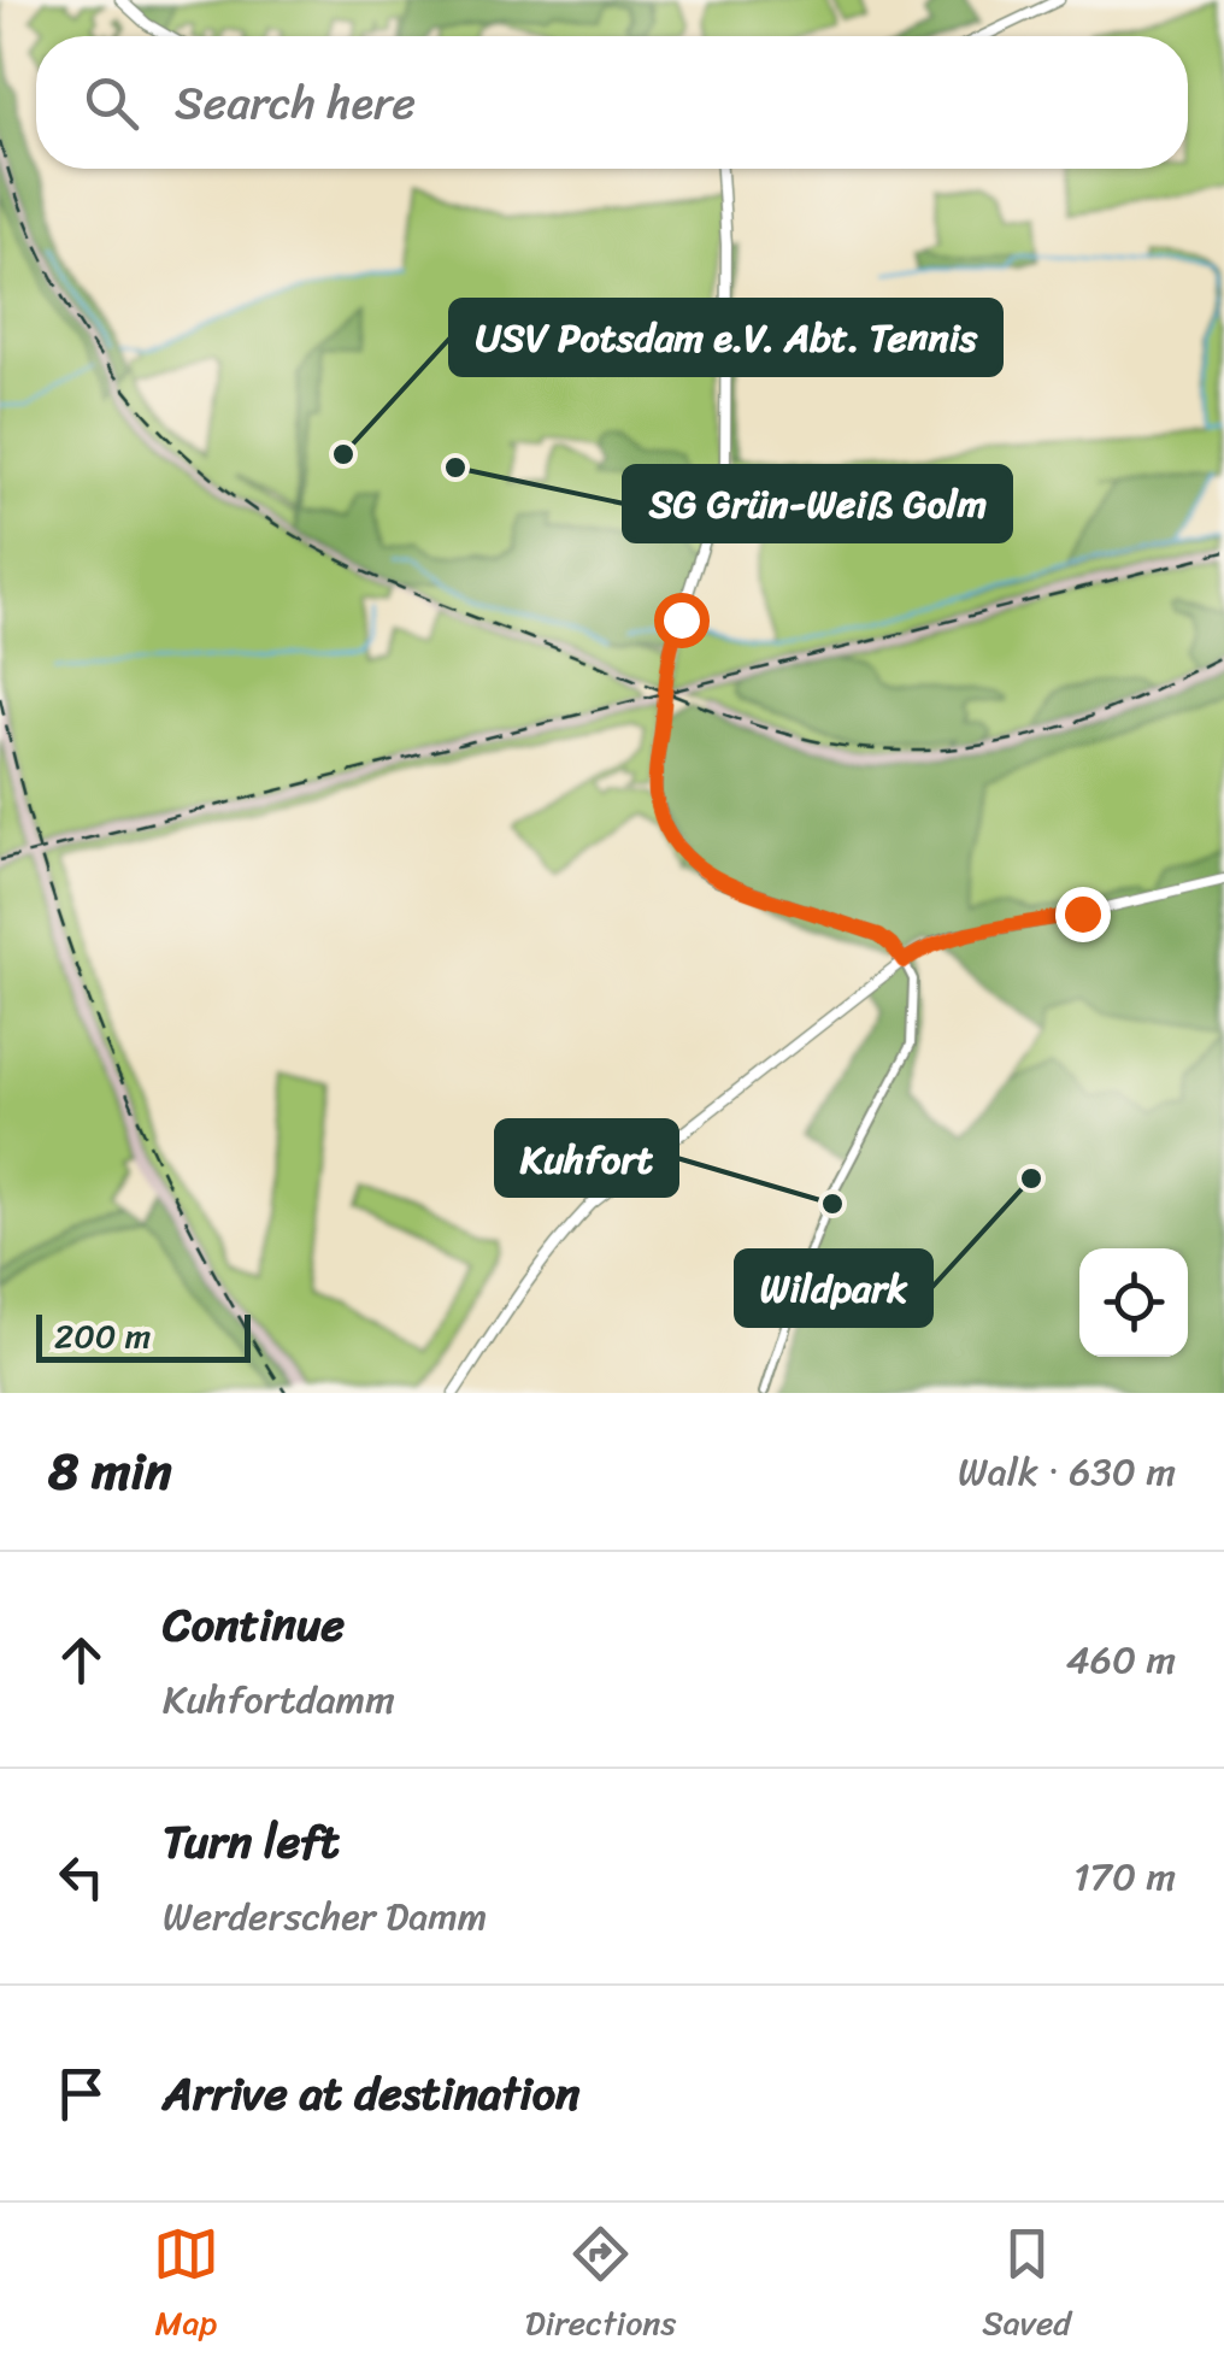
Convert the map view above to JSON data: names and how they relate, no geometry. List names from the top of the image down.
{
  "places": [
    "USV Potsdam e.V. Abt. Tennis",
    "SG Grün-Weiß Golm",
    "Wildpark",
    "Kuhfort"
  ],
  "scale_bar": "200 m",
  "page": {
    "search": "Search here",
    "scale": "200 m",
    "heading": ["8 min", "Walk · 630 m"],
    "list": [
      ["Continue", "Kuhfortdamm", "460 m"],
      ["Turn left", "Werderscher Damm", "170 m"],
      "Arrive at destination"
    ],
    "nav": ["Map", "Directions", "Saved"]
  }
}
